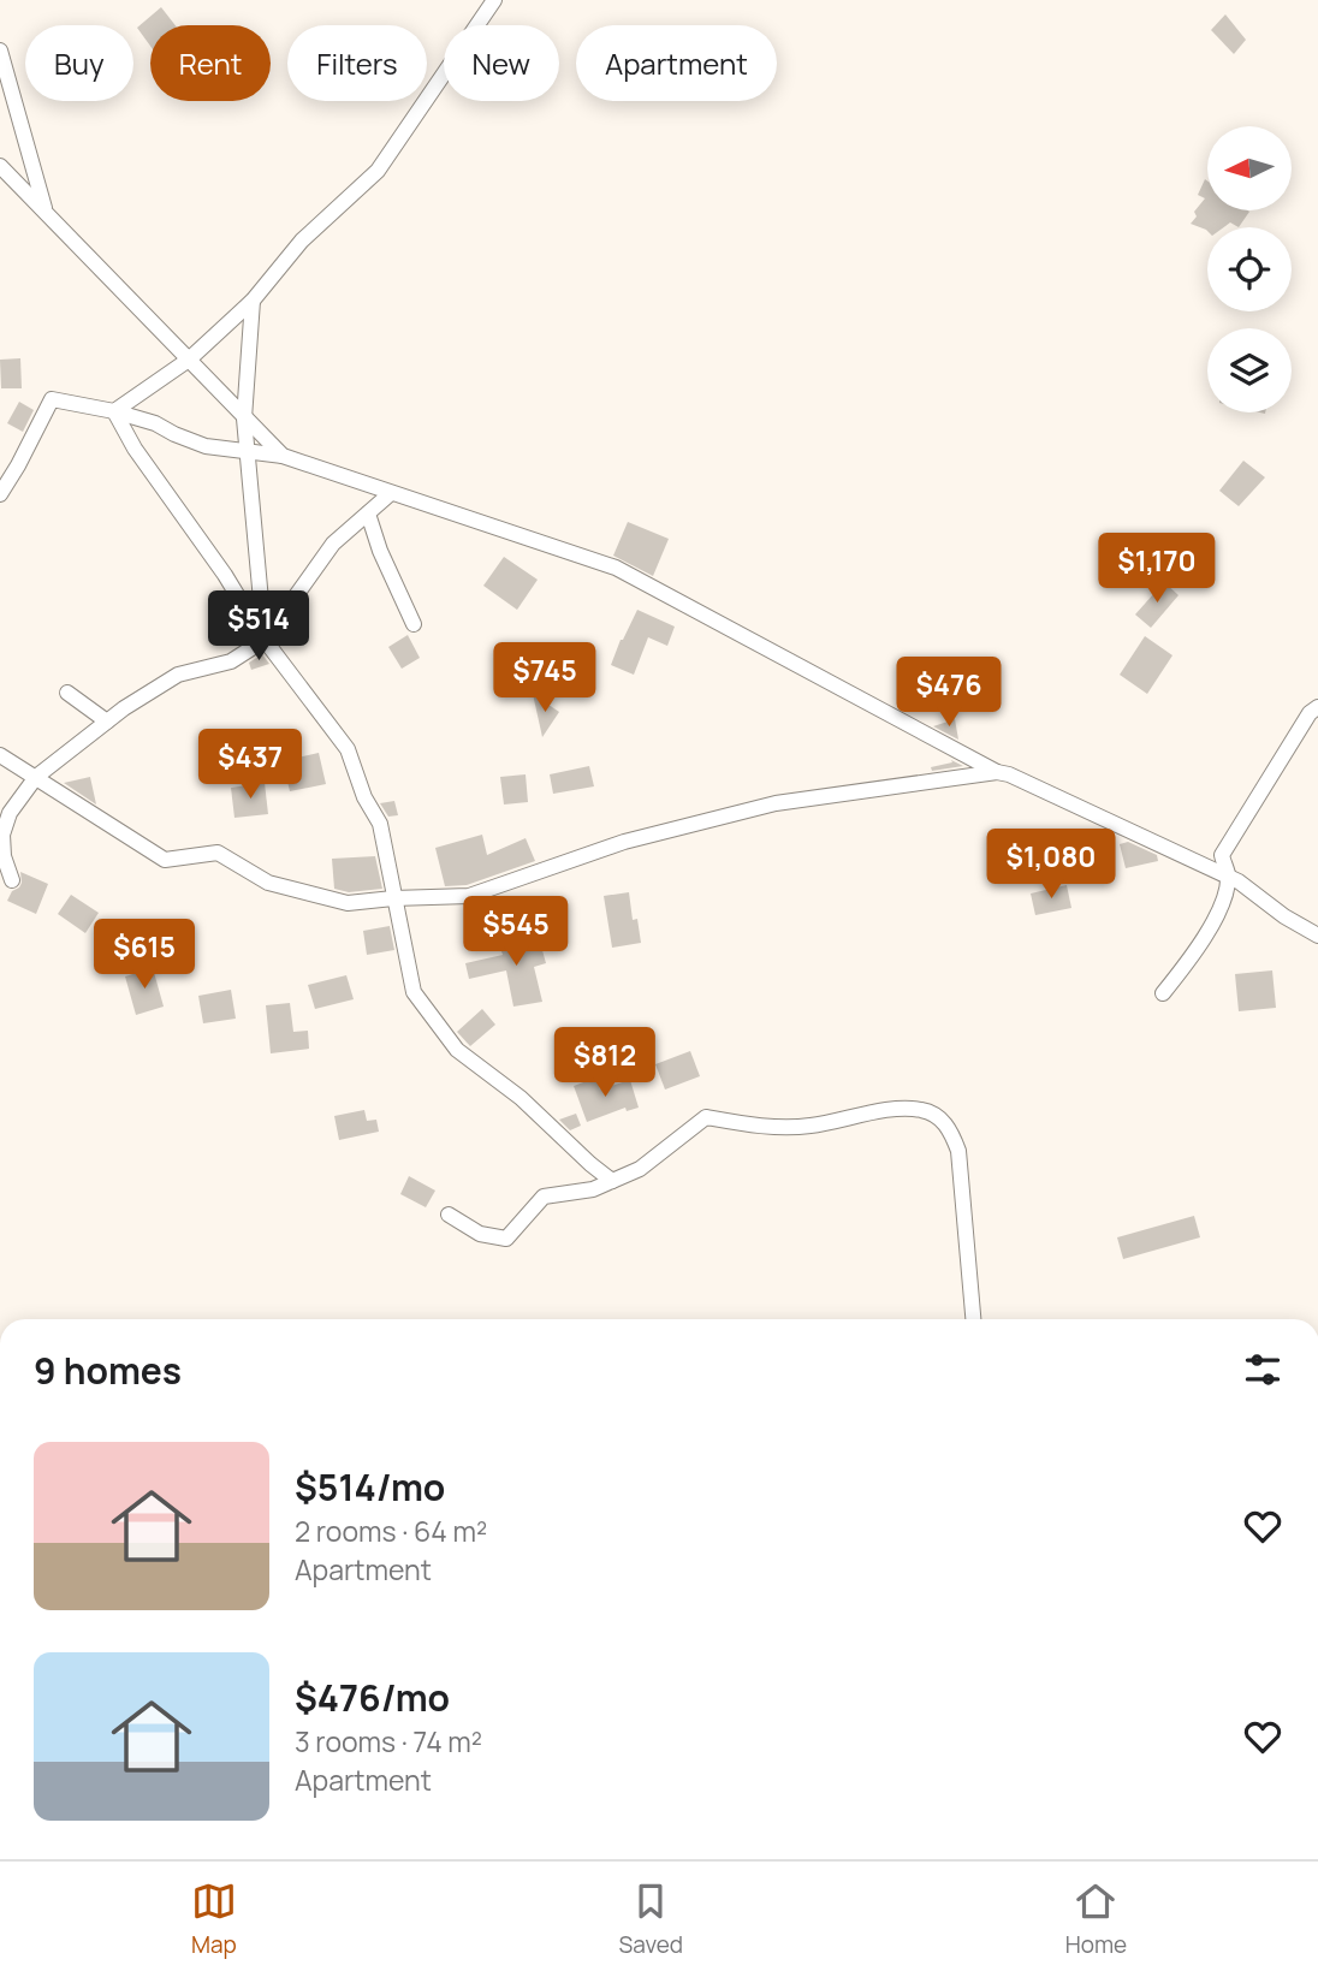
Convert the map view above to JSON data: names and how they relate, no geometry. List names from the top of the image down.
{
  "north": "left",
  "page": {
    "chip": [
      "Buy",
      "Rent",
      "Filters",
      "New",
      "Apartment"
    ],
    "price": [
      "$1,170",
      "$514",
      "$745",
      "$476",
      "$437",
      "$1,080",
      "$545",
      "$615",
      "$812"
    ],
    "heading": "9 homes",
    "list": [
      {
        "name": "$514/mo",
        "note": "2 rooms · 64 m² · Apartment"
      },
      {
        "name": "$476/mo",
        "note": "3 rooms · 74 m² · Apartment"
      }
    ],
    "tabs": ["Map", "Saved", "Home"]
  }
}
